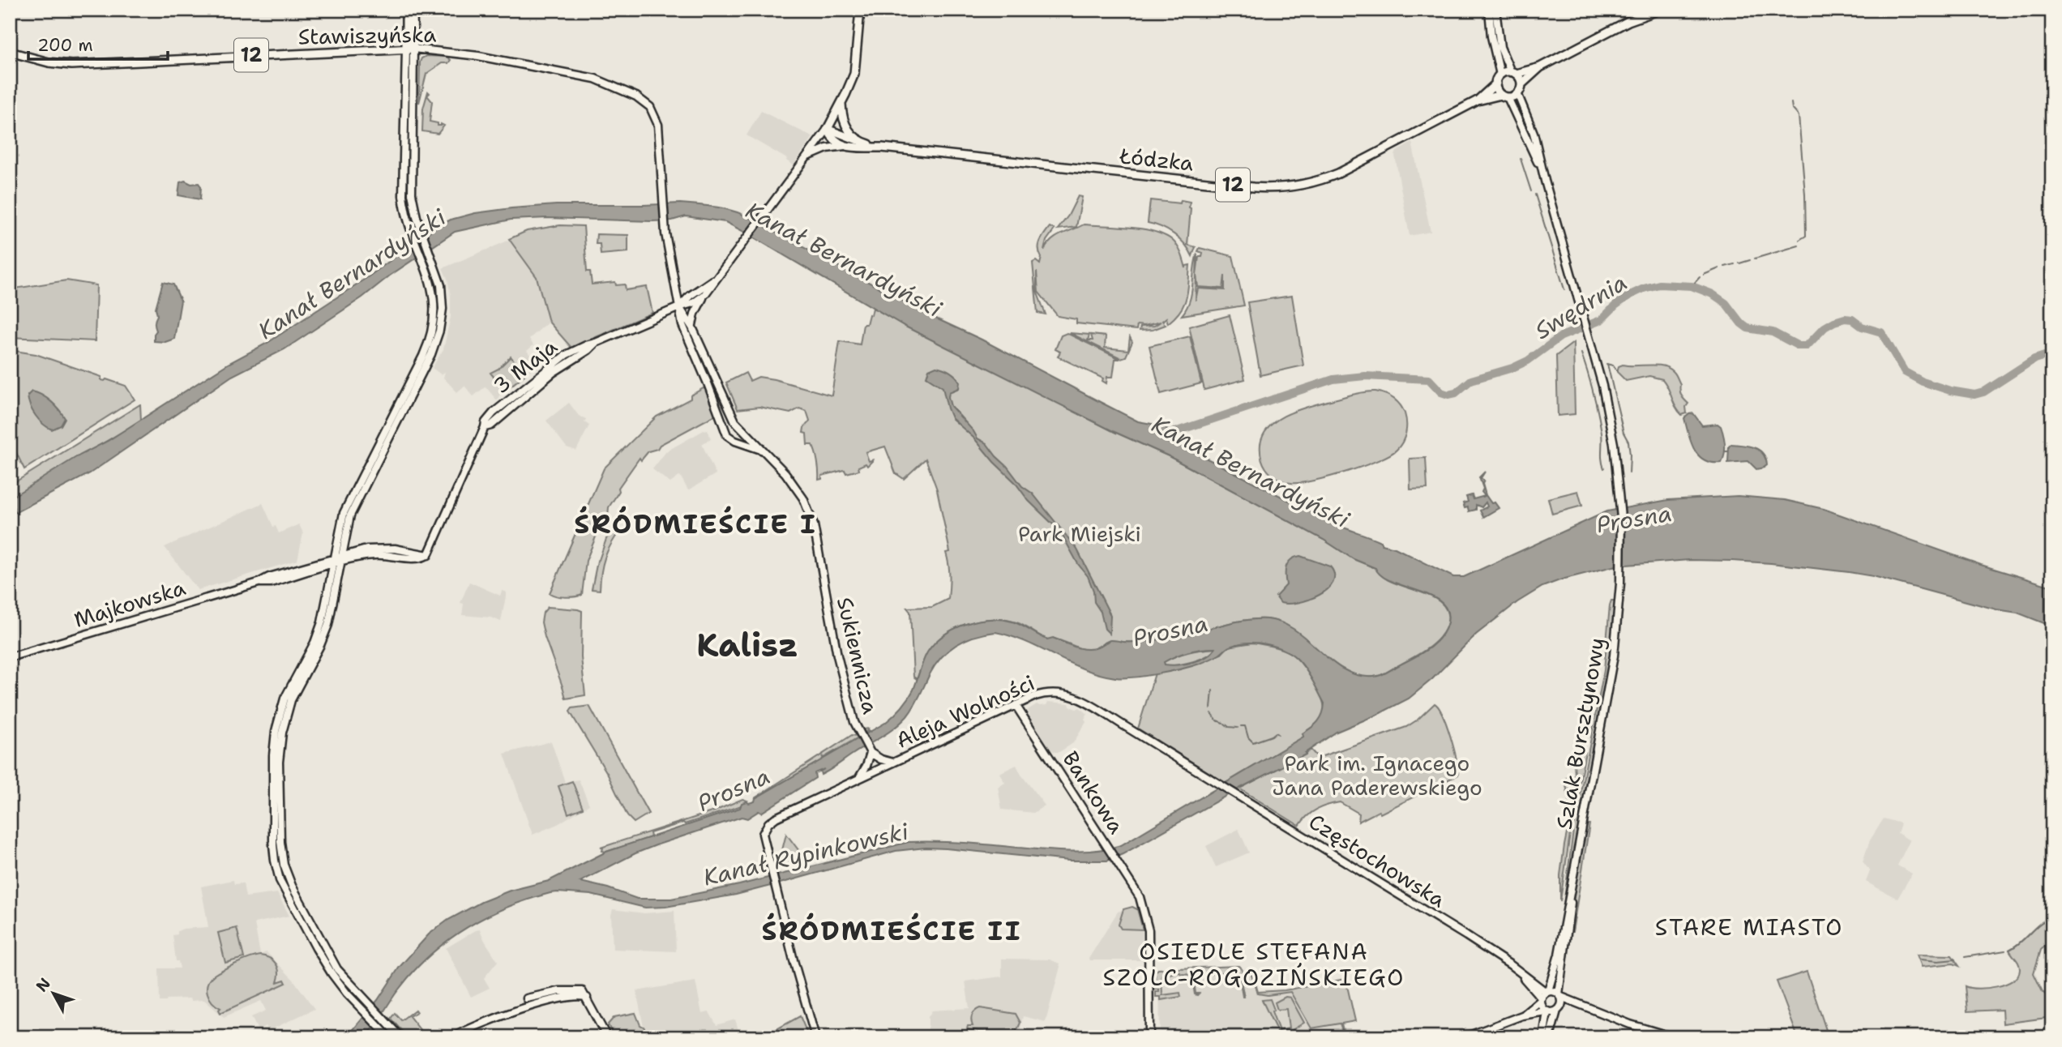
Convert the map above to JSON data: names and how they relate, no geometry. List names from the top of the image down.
{
  "streets": {
    "main road": ["Stawiszyńska", "12", "Łódzka"],
    "street": [
      "3 Maja",
      "Majkowska",
      "Sukiennicza",
      "Aleja Wolności",
      "Szlak Bursztynowy",
      "Bankowa",
      "Częstochowska"
    ]
  },
  "crossings": [
    ["Stawiszyńska", "3 Maja"],
    ["Stawiszyńska", "Sukiennicza"],
    ["12", "Łódzka"],
    ["3 Maja", "Majkowska"],
    ["3 Maja", "Sukiennicza"],
    ["Sukiennicza", "Aleja Wolności"],
    ["Aleja Wolności", "Bankowa"],
    ["Aleja Wolności", "Częstochowska"],
    ["Szlak Bursztynowy", "Częstochowska"]
  ],
  "districts": [
    "ŚRÓDMIEŚCIE I",
    "Kalisz",
    "STARE MIASTO",
    "ŚRÓDMIEŚCIE II",
    "OSIEDLE STEFANA SZOLC-ROGOZIŃSKIEGO"
  ],
  "water": [
    "Kanał Bernardyński",
    "Swędrnia",
    "Prosna",
    "Kanał Rypinkowski"
  ],
  "parks": ["Park Miejski", "Park im. Ignacego Jana Paderewskiego"],
  "scale_bar": "200 m",
  "north": "top left"
}
